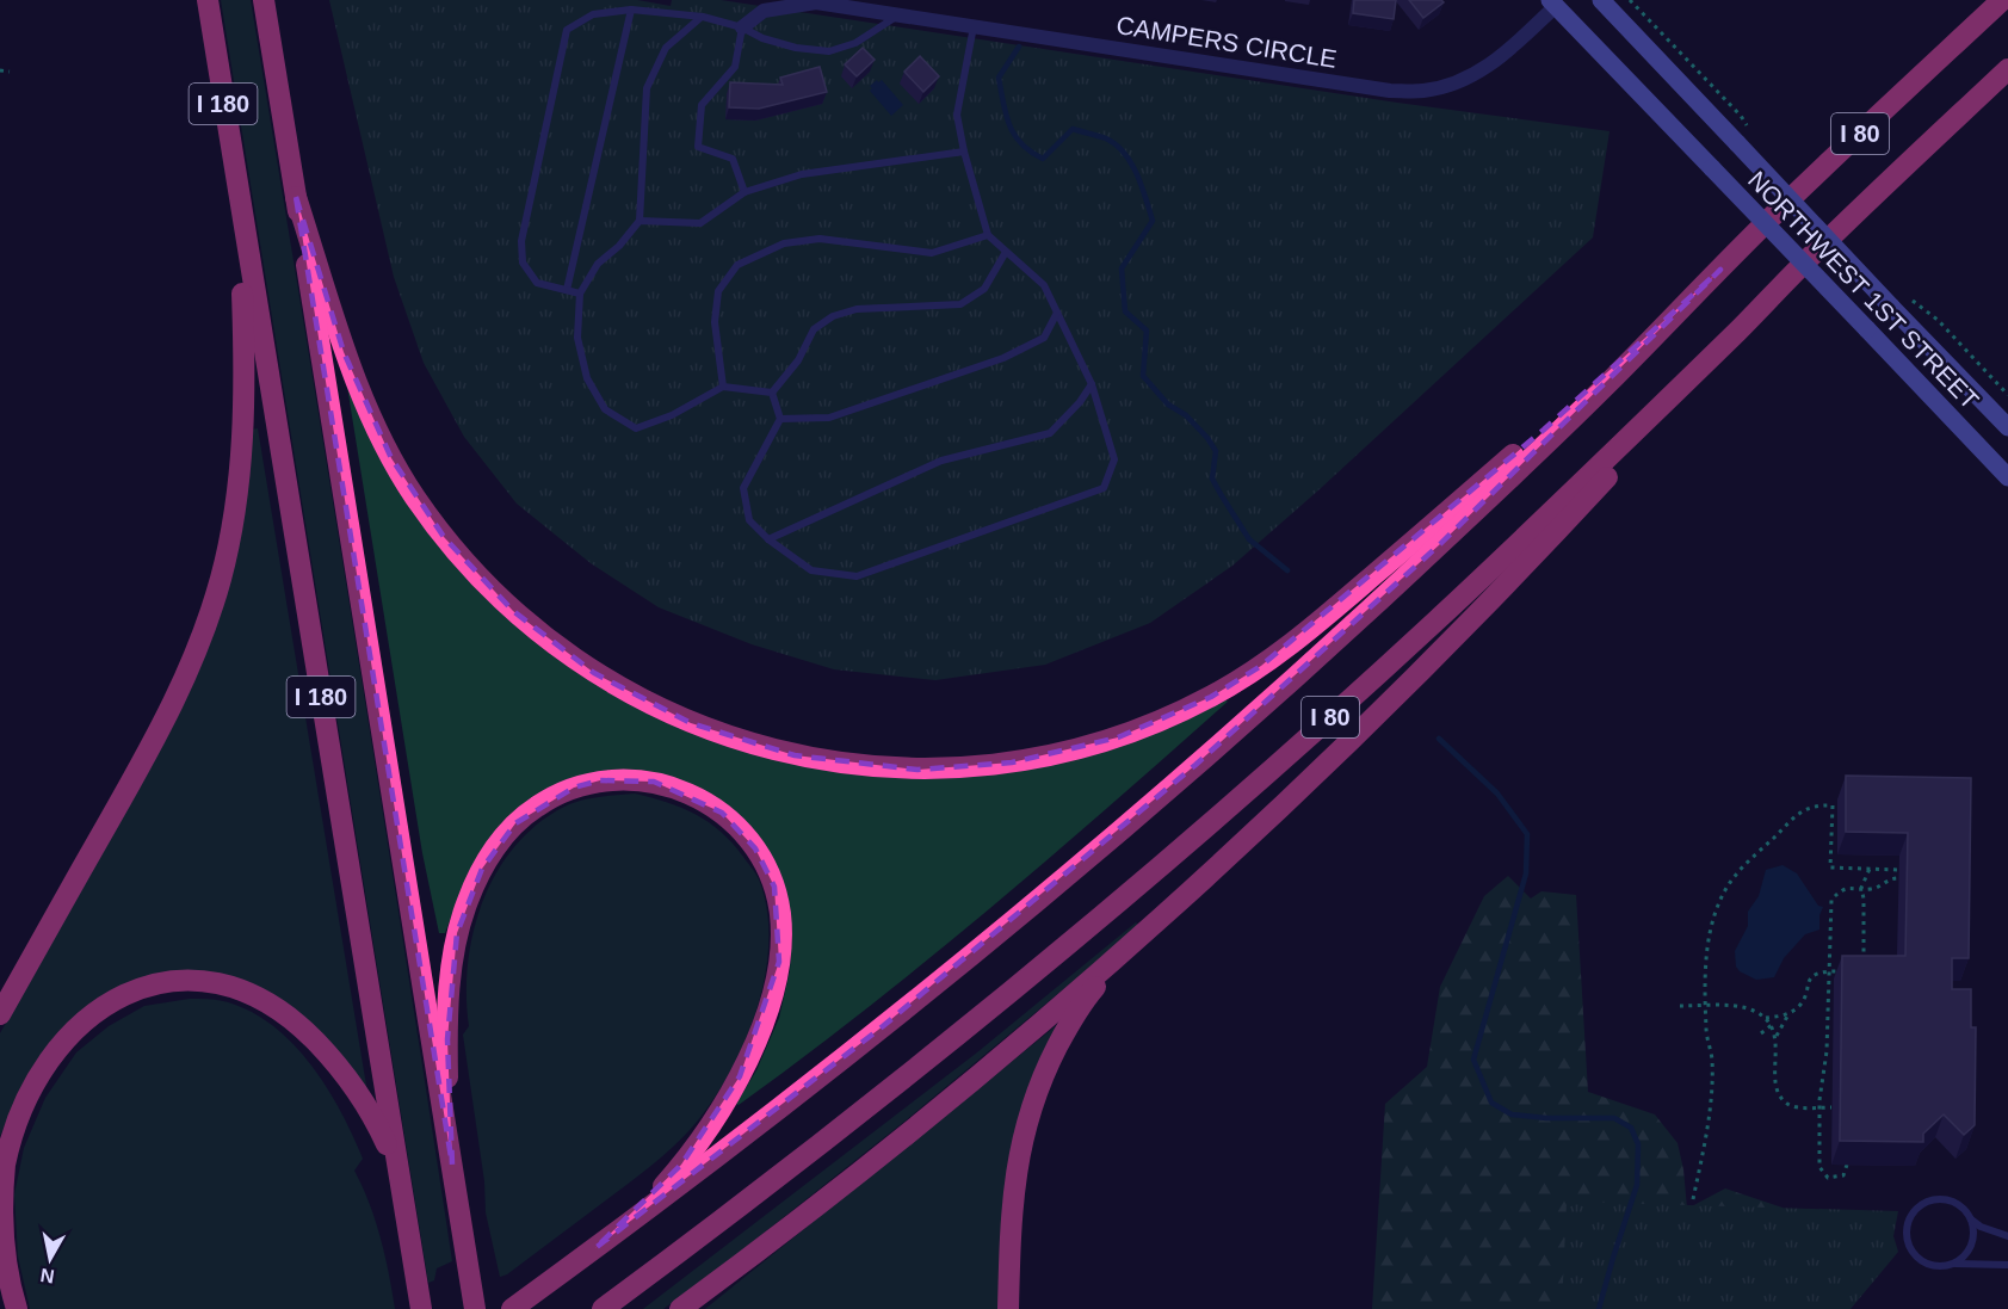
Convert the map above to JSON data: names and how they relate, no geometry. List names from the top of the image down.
{
  "streets": {
    "highway": ["I 180", "I 80"],
    "main road": ["NORTHWEST 1ST STREET"],
    "street": ["CAMPERS CIRCLE"]
  },
  "crossings": [
    ["CAMPERS CIRCLE", "NORTHWEST 1ST STREET"]
  ],
  "north": "bottom"
}
